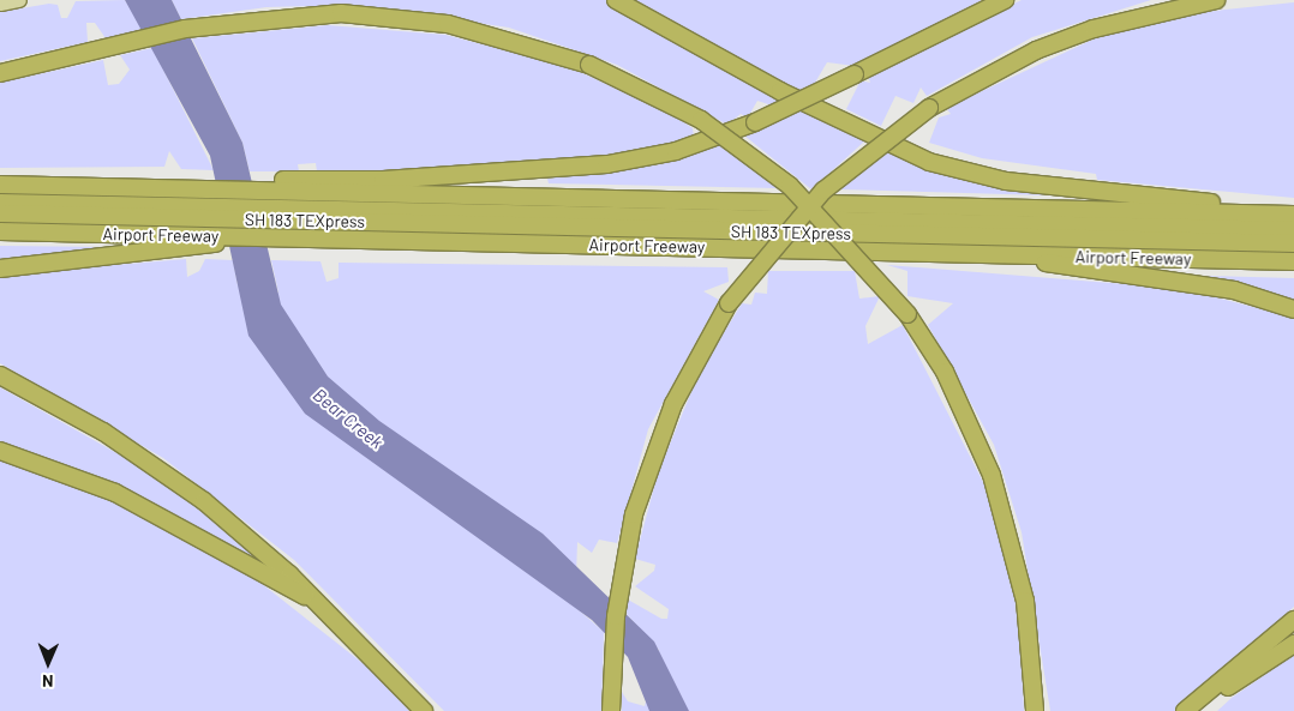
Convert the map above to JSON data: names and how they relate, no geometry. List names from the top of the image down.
{
  "streets": {
    "highway": ["SH 183 TEXpress", "Airport Freeway"]
  },
  "water": ["Bear Creek"],
  "north": "bottom"
}
